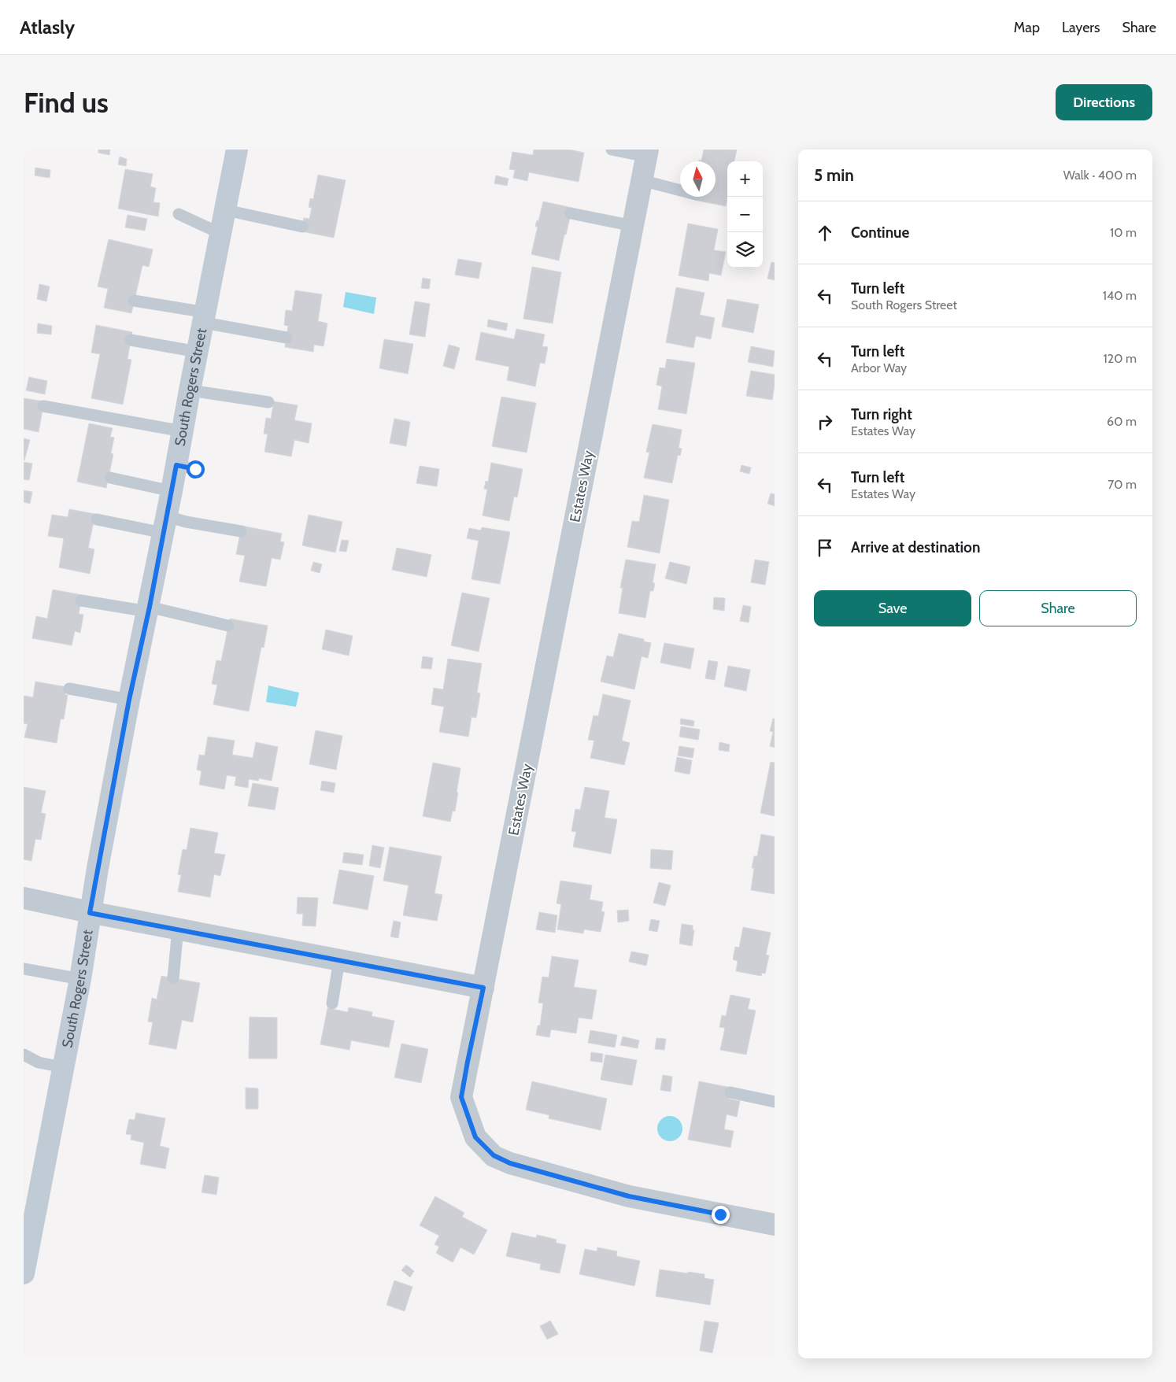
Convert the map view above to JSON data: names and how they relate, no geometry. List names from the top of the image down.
{
  "streets": {
    "street": ["South Rogers Street", "Estates Way"]
  },
  "north": "top",
  "page": {
    "header": "Atlasly",
    "nav": ["Map", "Layers", "Share"],
    "buttons": [
      "Directions",
      ["Save", "Share"]
    ],
    "title": "Find us",
    "heading": ["5 min", "Walk · 400 m"],
    "map_buttons": ["+", "−"],
    "list": [
      ["Continue", "10 m"],
      ["Turn left", "South Rogers Street", "140 m"],
      ["Turn left", "Arbor Way", "120 m"],
      ["Turn right", "Estates Way", "60 m"],
      ["Turn left", "Estates Way", "70 m"],
      "Arrive at destination"
    ]
  }
}
